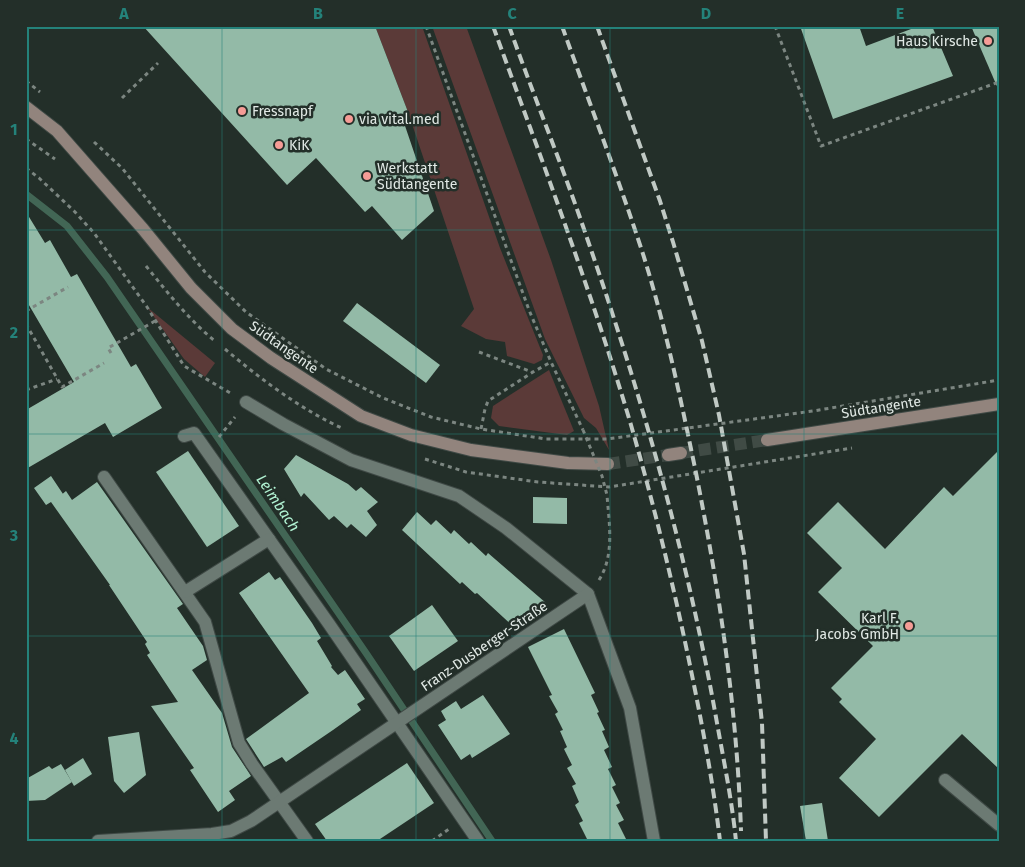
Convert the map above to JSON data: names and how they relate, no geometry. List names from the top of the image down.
{
  "streets": {
    "main road": ["Südtangente"],
    "street": ["Franz-Dusberger-Straße"]
  },
  "water": ["Leimbach"],
  "places": [
    "Haus Kirsche",
    "Fressnapf",
    "via vital.med",
    "KiK",
    "Werkstatt Südtangente",
    "Karl F. Jacobs GmbH"
  ],
  "grid": {
    "columns": [
      "A",
      "B",
      "C",
      "D",
      "E"
    ],
    "rows": [
      "1",
      "2",
      "3",
      "4"
    ]
  }
}
